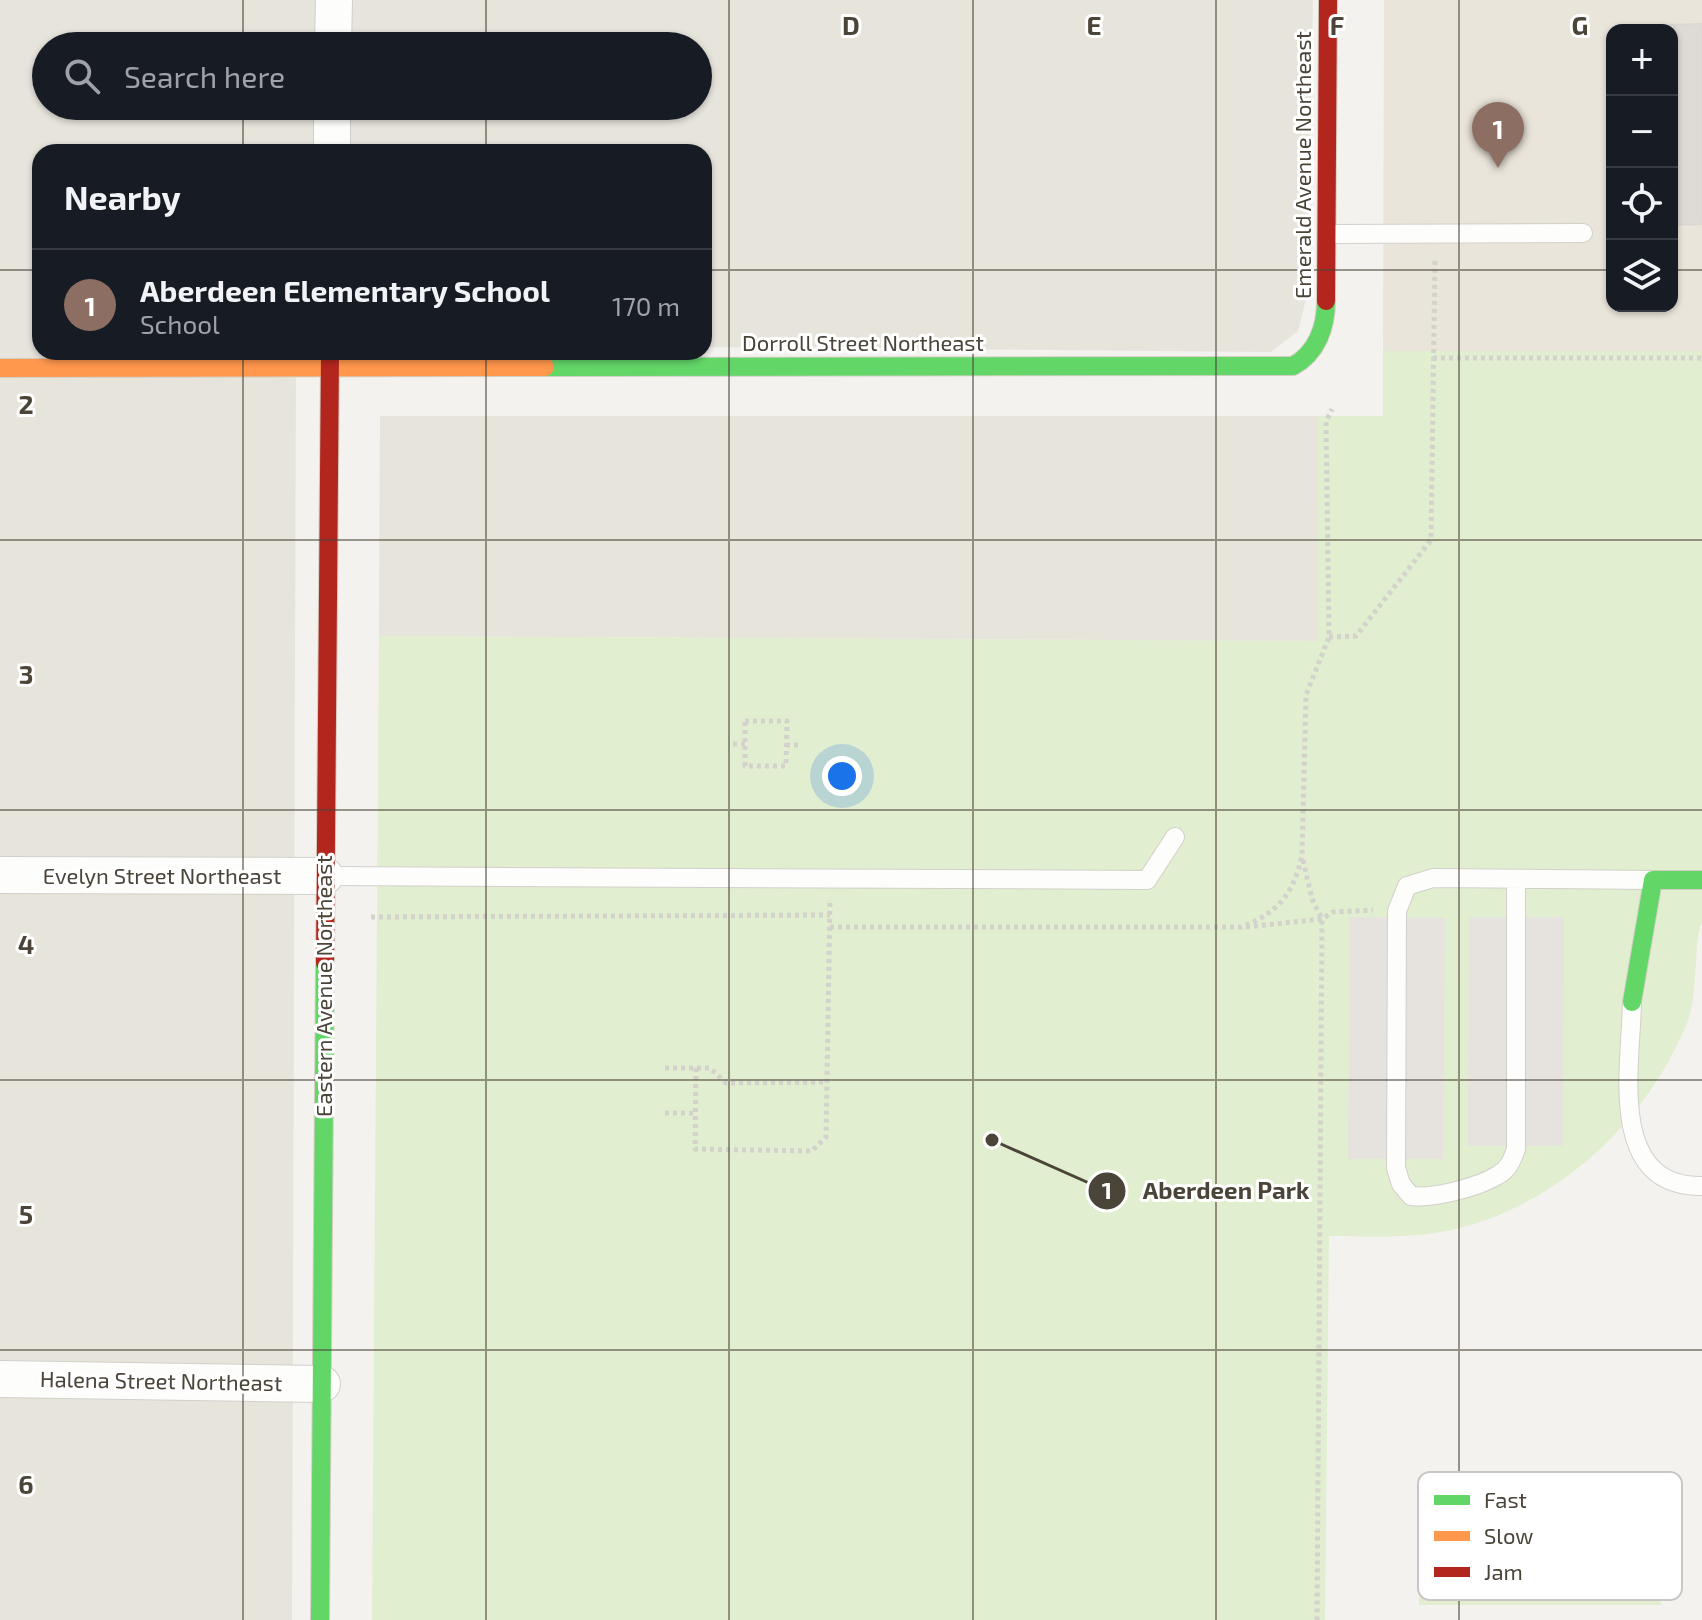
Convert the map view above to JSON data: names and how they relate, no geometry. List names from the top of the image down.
{
  "streets": {
    "street": [
      "Emerald Avenue Northeast",
      "Dorroll Street Northeast",
      "Evelyn Street Northeast",
      "Eastern Avenue Northeast",
      "Halena Street Northeast"
    ]
  },
  "crossings": [
    ["Emerald Avenue Northeast", "Dorroll Street Northeast"],
    ["Dorroll Street Northeast", "Eastern Avenue Northeast"],
    ["Evelyn Street Northeast", "Eastern Avenue Northeast"],
    ["Eastern Avenue Northeast", "Halena Street Northeast"]
  ],
  "places": ["Aberdeen Park"],
  "legend": ["Fast", "Slow", "Jam"],
  "page": {
    "map_buttons": ["+", "−"],
    "search": "Search here",
    "pins": "1",
    "heading": "Nearby",
    "list": [
      {
        "mark": "1",
        "name": "Aberdeen Elementary School",
        "note": "School",
        "value": "170 m"
      }
    ]
  },
  "grid": {
    "columns": [
      "D",
      "E",
      "F",
      "G"
    ],
    "rows": [
      "2",
      "3",
      "4",
      "5",
      "6"
    ]
  }
}
